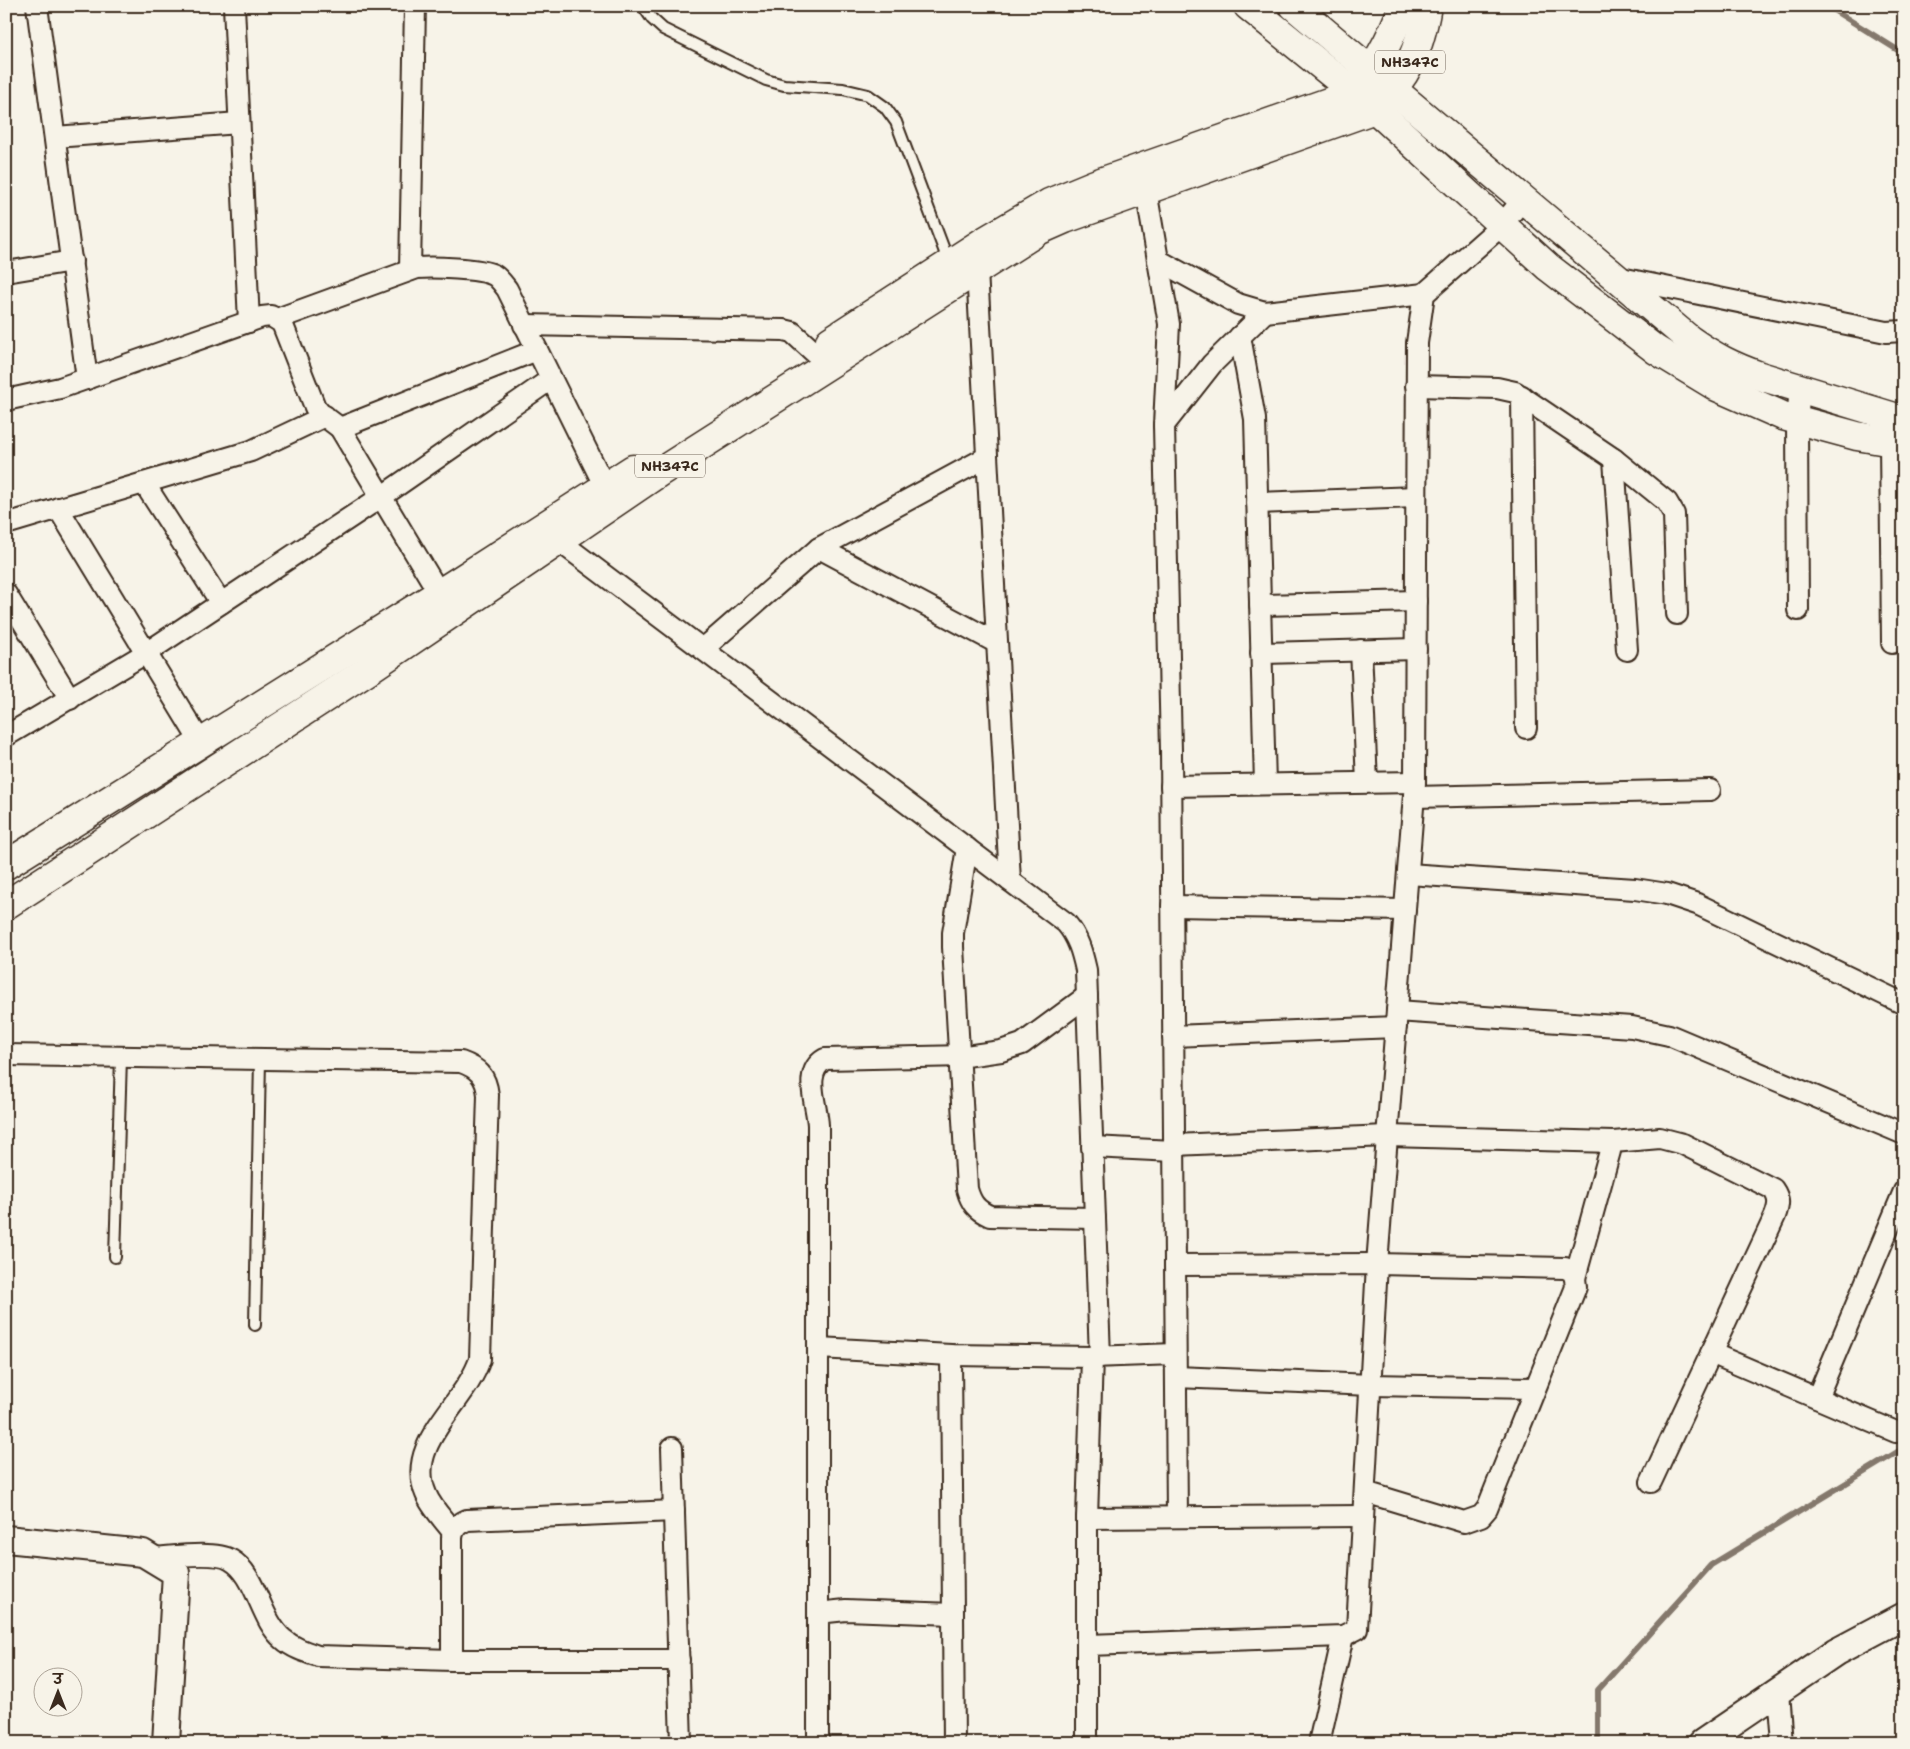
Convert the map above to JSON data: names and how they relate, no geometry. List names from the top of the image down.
{
  "streets": {
    "main road": ["NH347C"]
  },
  "north": "top"
}
